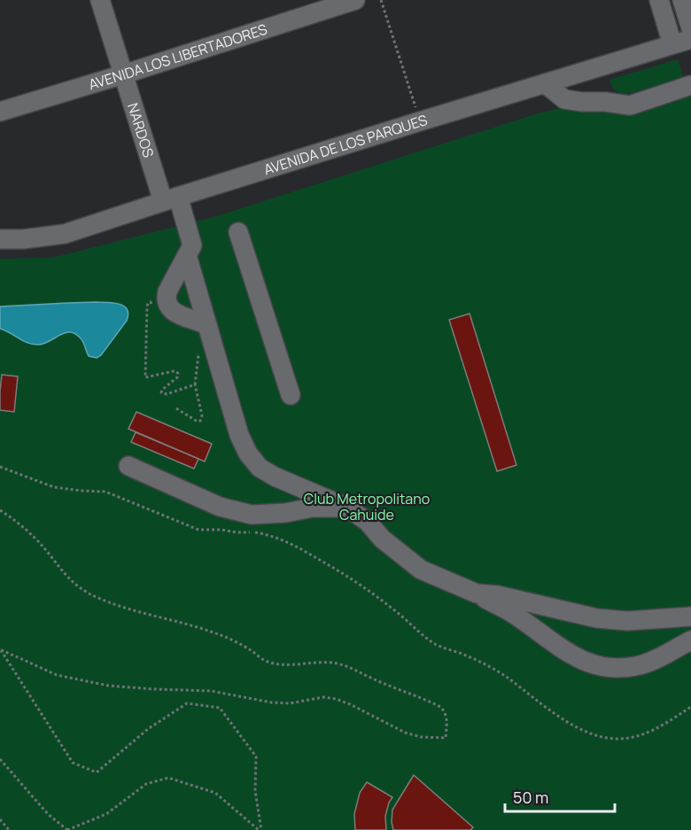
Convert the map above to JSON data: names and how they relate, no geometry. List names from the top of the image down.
{
  "streets": {
    "street": ["AVENIDA LOS LIBERTADORES", "NARDOS", "AVENIDA DE LOS PARQUES"]
  },
  "crossings": [
    ["AVENIDA LOS LIBERTADORES", "NARDOS"],
    ["NARDOS", "AVENIDA DE LOS PARQUES"]
  ],
  "parks": ["Club Metropolitano Cahuide"],
  "scale_bar": "50 m"
}
